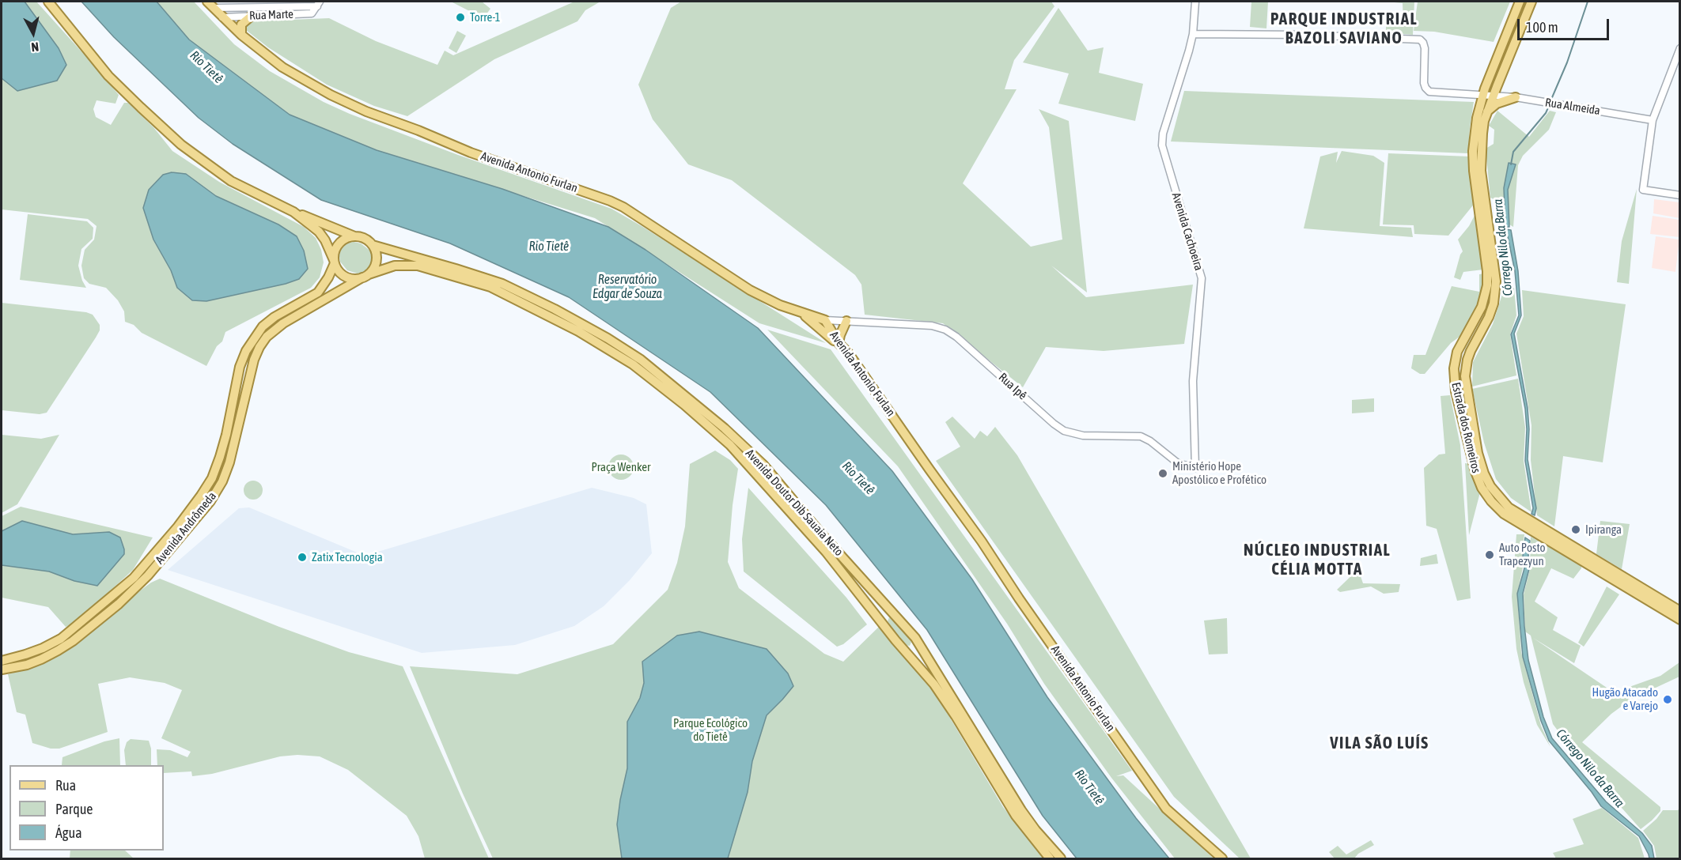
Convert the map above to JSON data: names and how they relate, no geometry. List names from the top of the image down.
{
  "streets": {
    "main road": [
      "Avenida Antonio Furlan",
      "Estrada dos Romeiros",
      "Avenida Doutor Dib Sauaia Neto",
      "Avenida Andrômeda"
    ],
    "street": [
      "Rua Marte",
      "Rua Almeida",
      "Avenida Cachoeira",
      "Rua Ipê"
    ]
  },
  "crossings": [
    ["Rua Marte", "Avenida Antonio Furlan"],
    ["Rua Almeida", "Avenida Cachoeira"],
    ["Rua Almeida", "Estrada dos Romeiros"],
    ["Avenida Antonio Furlan", "Rua Ipê"],
    ["Avenida Cachoeira", "Rua Ipê"],
    ["Avenida Doutor Dib Sauaia Neto", "Avenida Andrômeda"]
  ],
  "districts": ["PARQUE INDUSTRIAL BAZOLI SAVIANO", "NÚCLEO INDUSTRIAL CÉLIA MOTTA", "VILA SÃO LUÍS"],
  "water": ["Rio Tietê", "Córrego Nilo da Barra", "Reservatório Edgar de Souza"],
  "parks": ["Praça Wenker", "Parque Ecológico do Tietê"],
  "places": [
    "Torre-1",
    "Ministério Hope Apostólico e Profético",
    "Ipiranga",
    "Auto Posto Trapezyun",
    "Zatix Tecnologia",
    "Hugão Atacado e Varejo"
  ],
  "legend": ["Rua", "Parque", "Água"],
  "scale_bar": "100 m",
  "north": "bottom"
}
